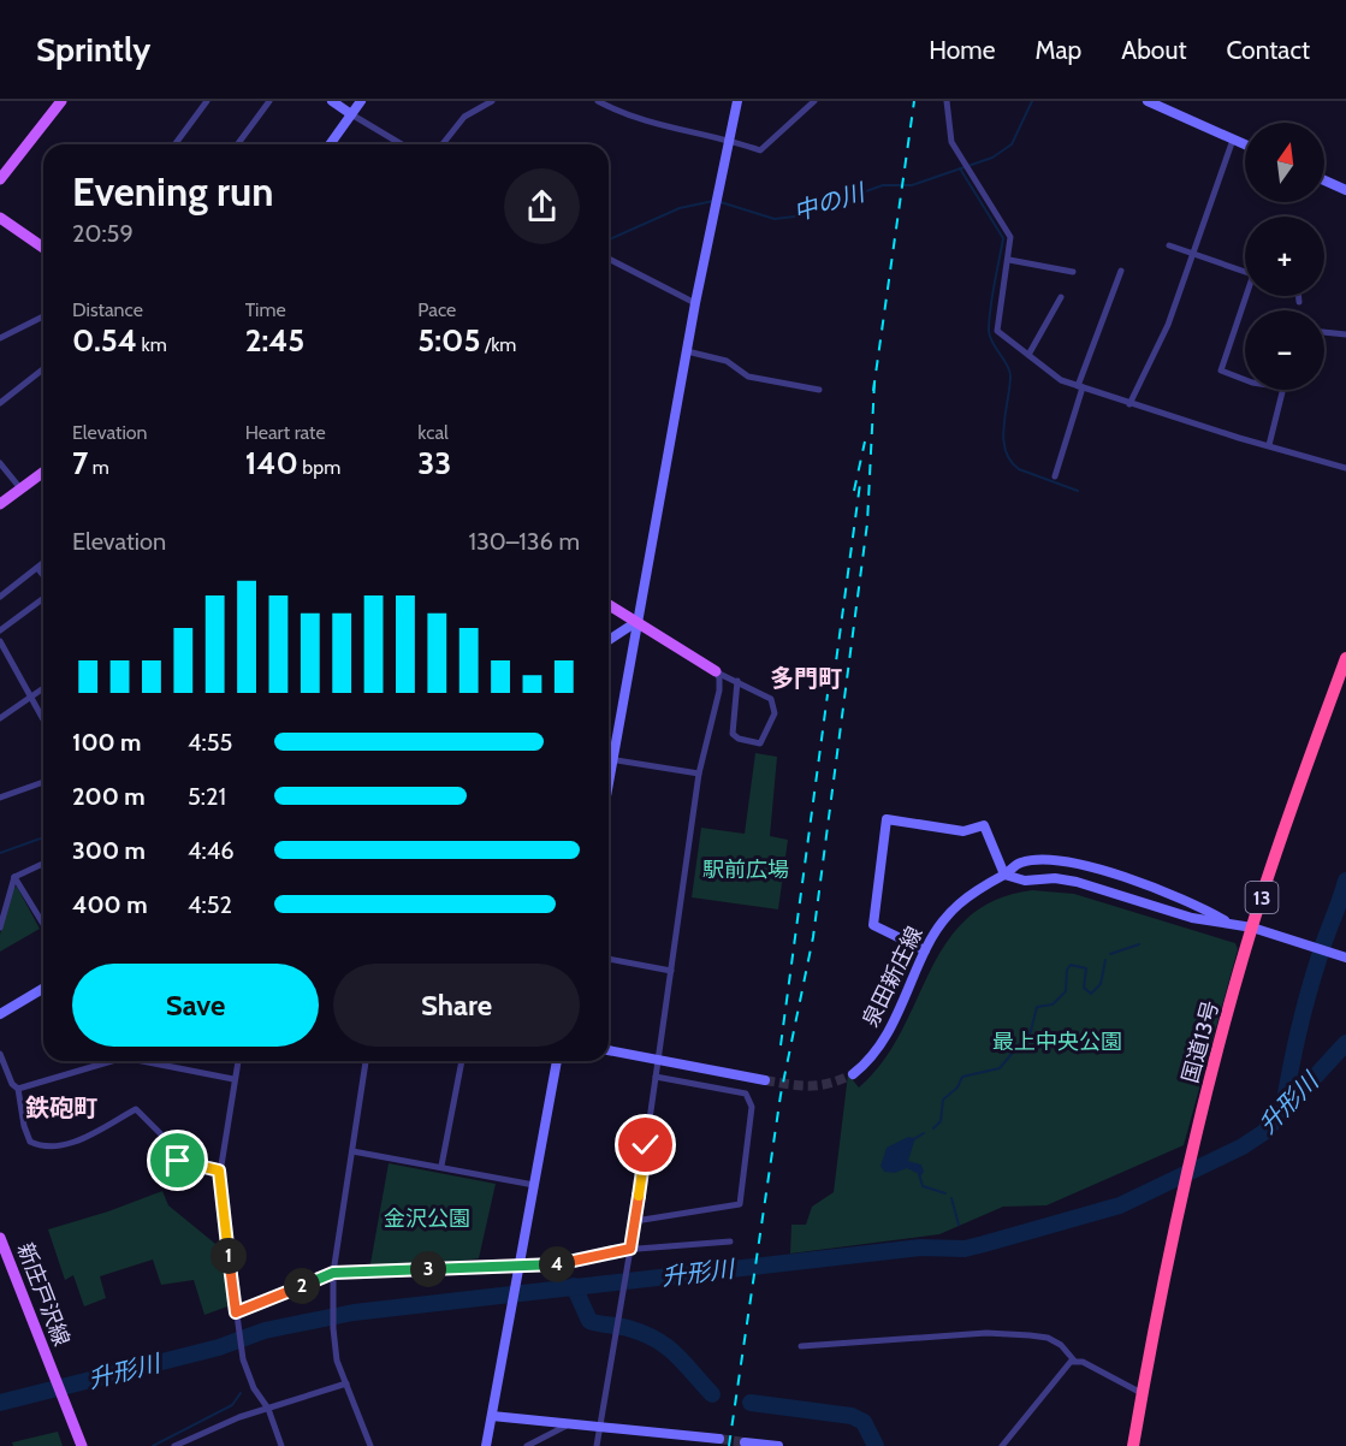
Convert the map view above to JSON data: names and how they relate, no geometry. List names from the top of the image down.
{
  "streets": {
    "highway": ["13", "国道13号"],
    "main road": ["新庄戸沢線"],
    "street": ["泉田新庄線"]
  },
  "crossings": [
    ["泉田新庄線", "国道13号"]
  ],
  "districts": ["多門町", "鉄砲町"],
  "water": ["中の川", "升形川"],
  "parks": ["駅前広場", "最上中央公園", "金沢公園"],
  "north": "top",
  "page": {
    "header": "Sprintly",
    "nav": [
      "Home",
      "Map",
      "About",
      "Contact"
    ],
    "map_buttons": ["+", "−"],
    "heading": ["Evening run", "20:59"],
    "stats": [
      ["Distance", "0.54 km"],
      ["Time", "2:45"],
      ["Pace", "5:05 /km"],
      ["Elevation", "7 m"],
      ["Heart rate", "140 bpm"],
      ["kcal", "33"]
    ],
    "chart": ["Elevation", "130–136 m"],
    "list": [
      {
        "name": "100 m",
        "note": "4:55"
      },
      {
        "name": "200 m",
        "note": "5:21"
      },
      {
        "name": "300 m",
        "note": "4:46"
      },
      {
        "name": "400 m",
        "note": "4:52"
      }
    ],
    "buttons": ["Save", "Share"],
    "pins": [
      "1",
      "4",
      "3",
      "2"
    ]
  }
}
